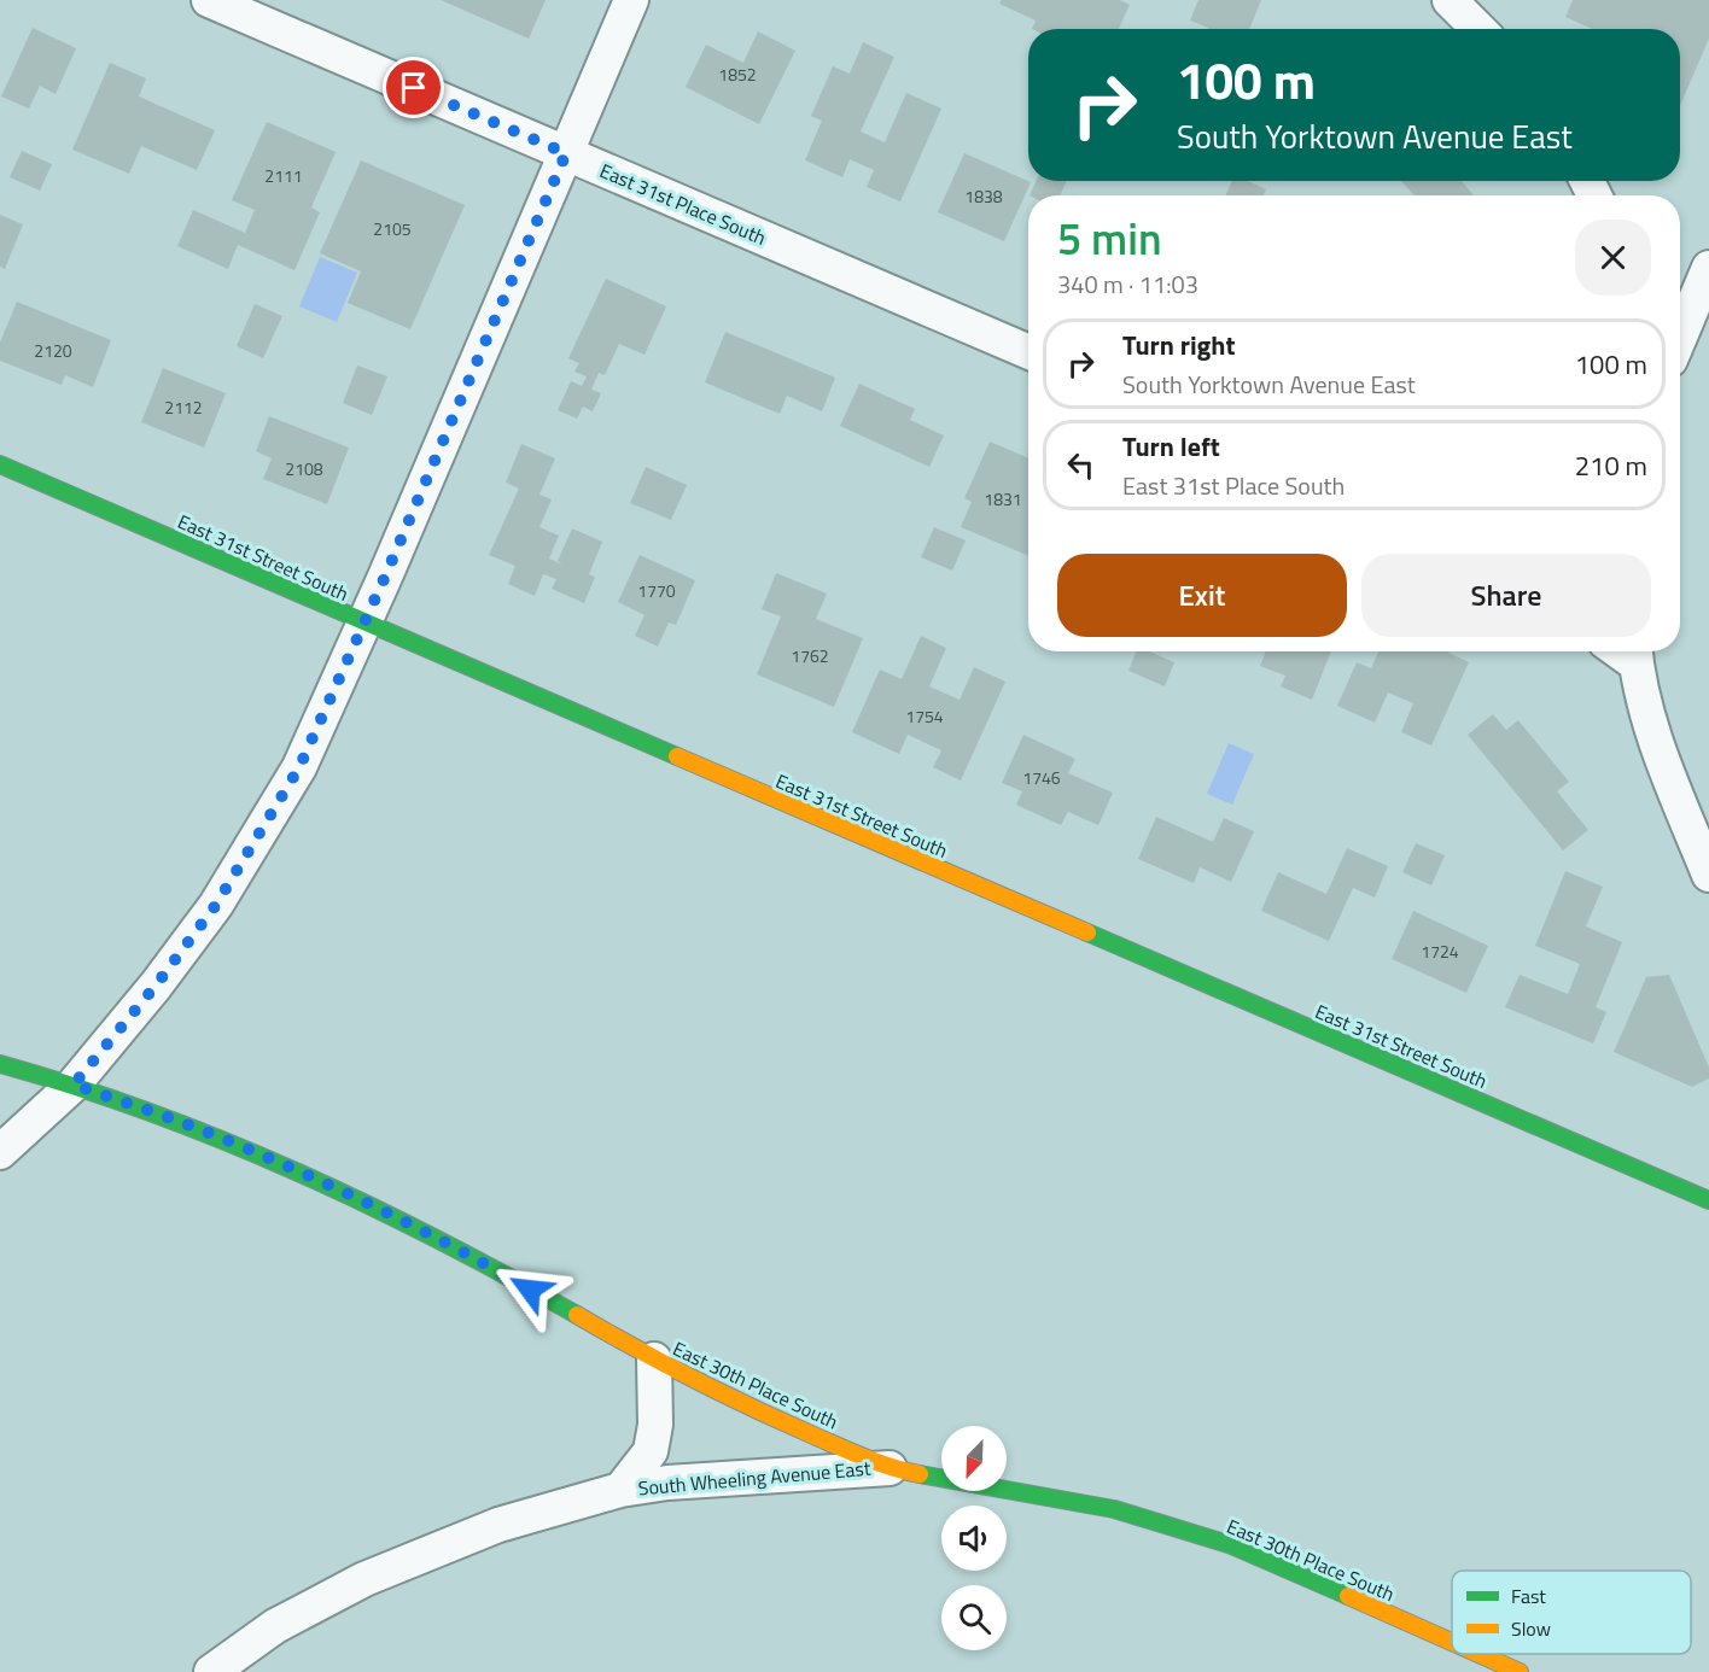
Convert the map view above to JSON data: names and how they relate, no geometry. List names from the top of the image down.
{
  "streets": {
    "main road": ["East 31st Street South", "East 30th Place South"],
    "street": ["East 31st Place South", "South Wheeling Avenue East"]
  },
  "crossings": [
    ["East 30th Place South", "South Wheeling Avenue East"]
  ],
  "house_numbers": [
    "1852",
    "2111",
    "1838",
    "2105",
    "2120",
    "2112",
    "2108",
    "1831",
    "1770",
    "1762",
    "1754",
    "1746",
    "1724"
  ],
  "legend": ["Fast", "Slow"],
  "north": "bottom left",
  "page": {
    "turn": ["100 m", "South Yorktown Avenue East"],
    "heading": ["5 min", "340 m · 11:03"],
    "list": [
      {
        "name": "Turn right",
        "note": "South Yorktown Avenue East",
        "value": "100 m"
      },
      {
        "name": "Turn left",
        "note": "East 31st Place South",
        "value": "210 m"
      }
    ],
    "buttons": ["Exit", "Share"]
  }
}
